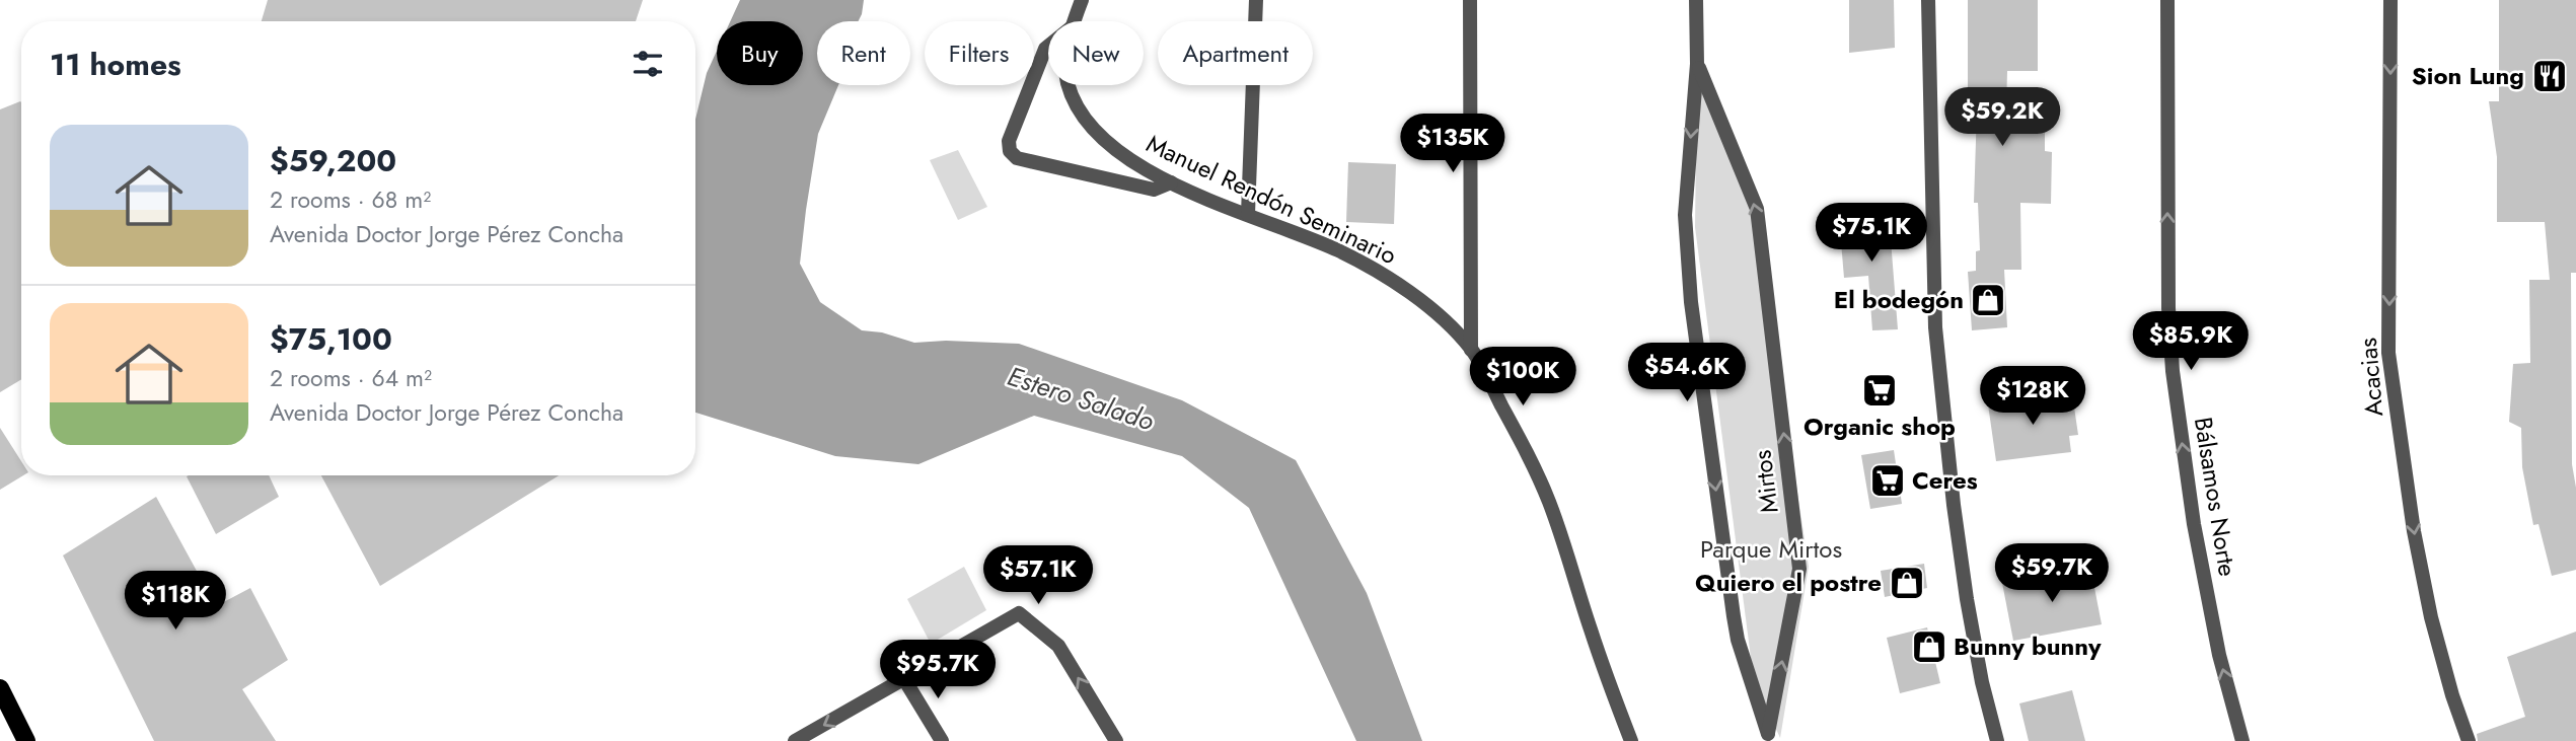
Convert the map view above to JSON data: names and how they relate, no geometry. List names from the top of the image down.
{
  "streets": {
    "street": [
      "Manuel Rendón Seminario",
      "Acacias",
      "Mirtos",
      "Bálsamos Norte"
    ]
  },
  "one_way": ["Acacias", "Bálsamos Norte"],
  "water": ["Estero Salado"],
  "parks": ["Parque Mirtos"],
  "places": {
    "restaurant": ["Sion Lung"],
    "shop": ["El bodegón", "Quiero el postre", "Bunny bunny"],
    "supermarket": ["Organic shop", "Ceres"]
  },
  "page": {
    "chip": [
      "Buy",
      "Rent",
      "Filters",
      "New",
      "Apartment"
    ],
    "heading": "11 homes",
    "price": [
      "$59.2K",
      "$135K",
      "$75.1K",
      "$85.9K",
      "$54.6K",
      "$100K",
      "$128K",
      "$59.7K",
      "$57.1K",
      "$118K",
      "$95.7K"
    ],
    "list": [
      {
        "name": "$59,200",
        "note": "2 rooms · 68 m² · Avenida Doctor Jorge Pérez Concha"
      },
      {
        "name": "$75,100",
        "note": "2 rooms · 64 m² · Avenida Doctor Jorge Pérez Concha"
      }
    ]
  }
}
